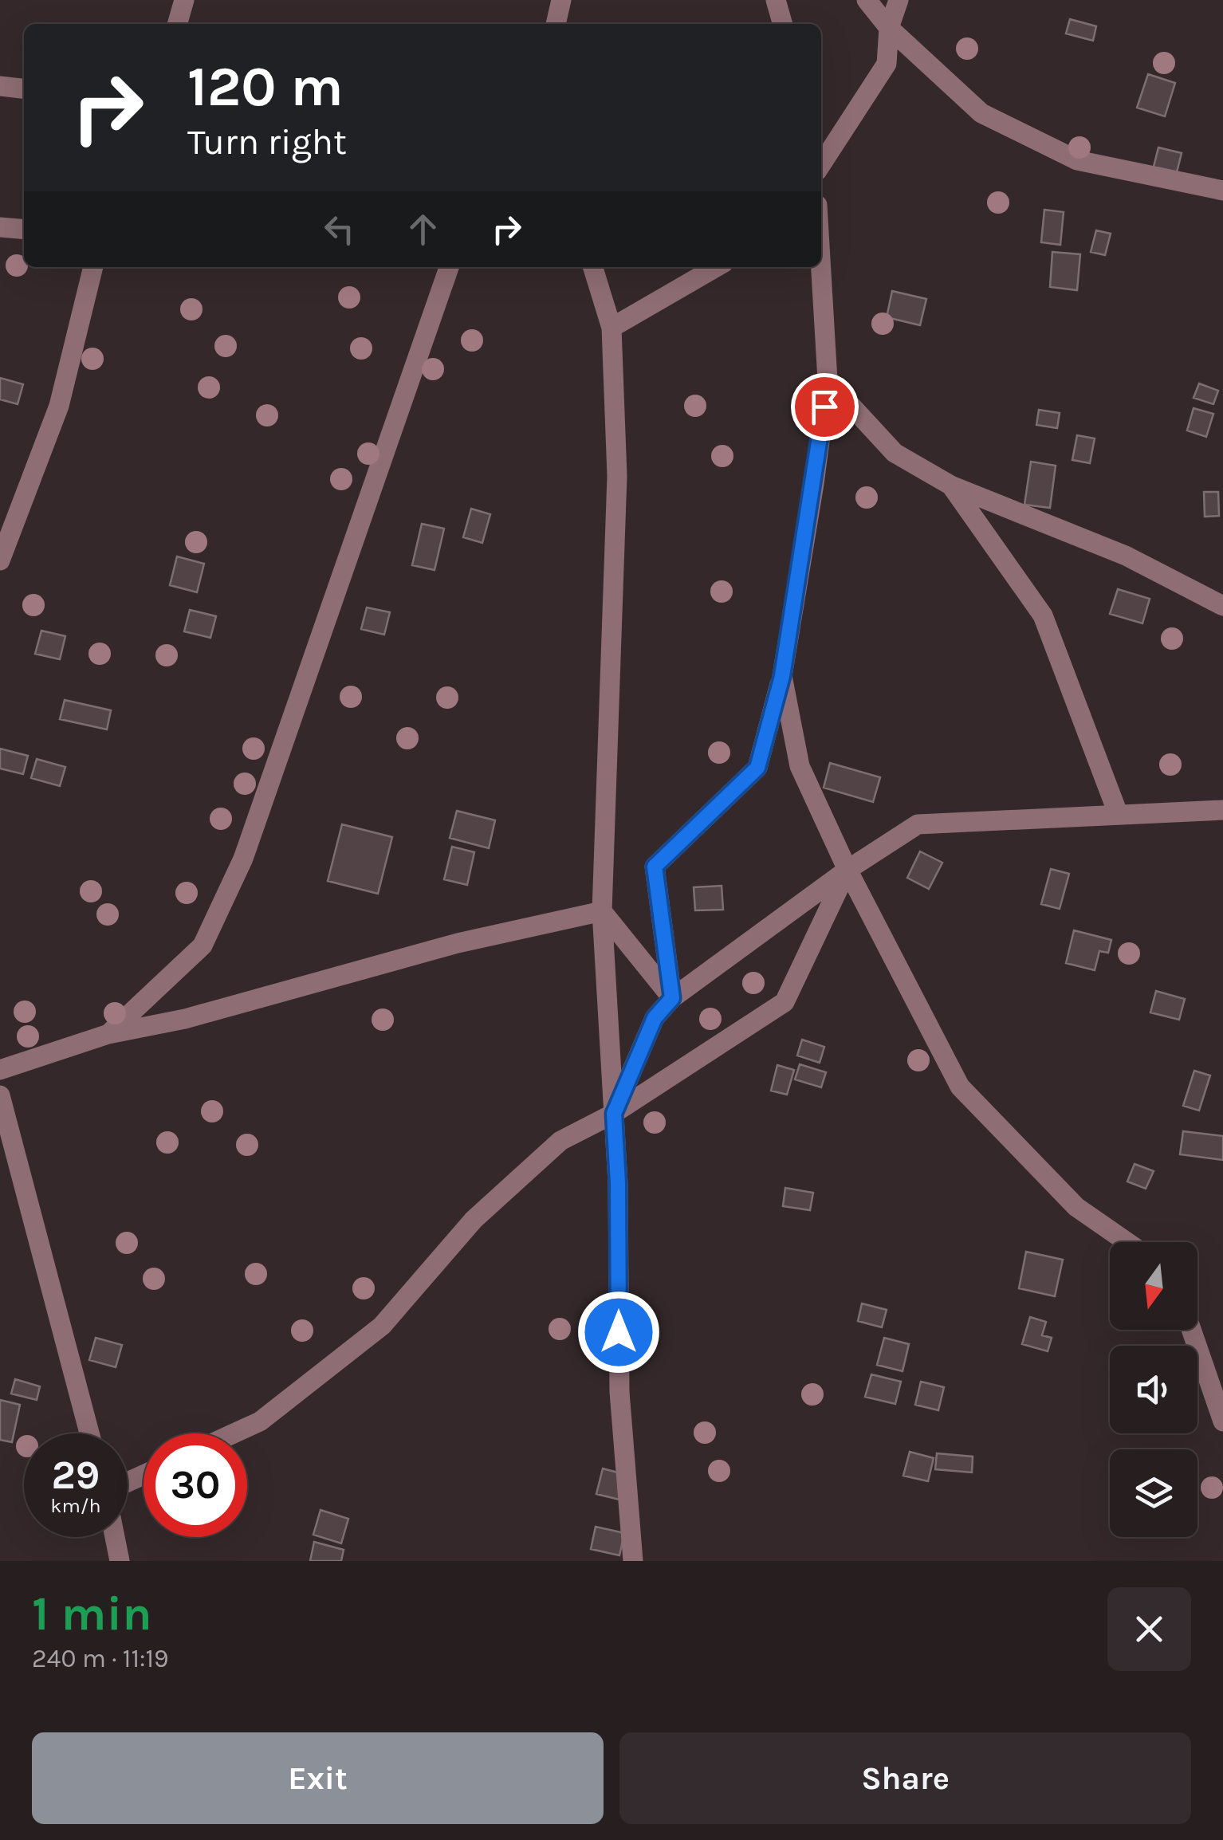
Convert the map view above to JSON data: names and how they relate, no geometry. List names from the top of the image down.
{
  "north": "bottom",
  "page": {
    "turn": ["120 m", "Turn right"],
    "speed": "29 km/h",
    "limit": "30",
    "heading": ["1 min", "240 m · 11:19"],
    "buttons": ["Exit", "Share"]
  }
}
